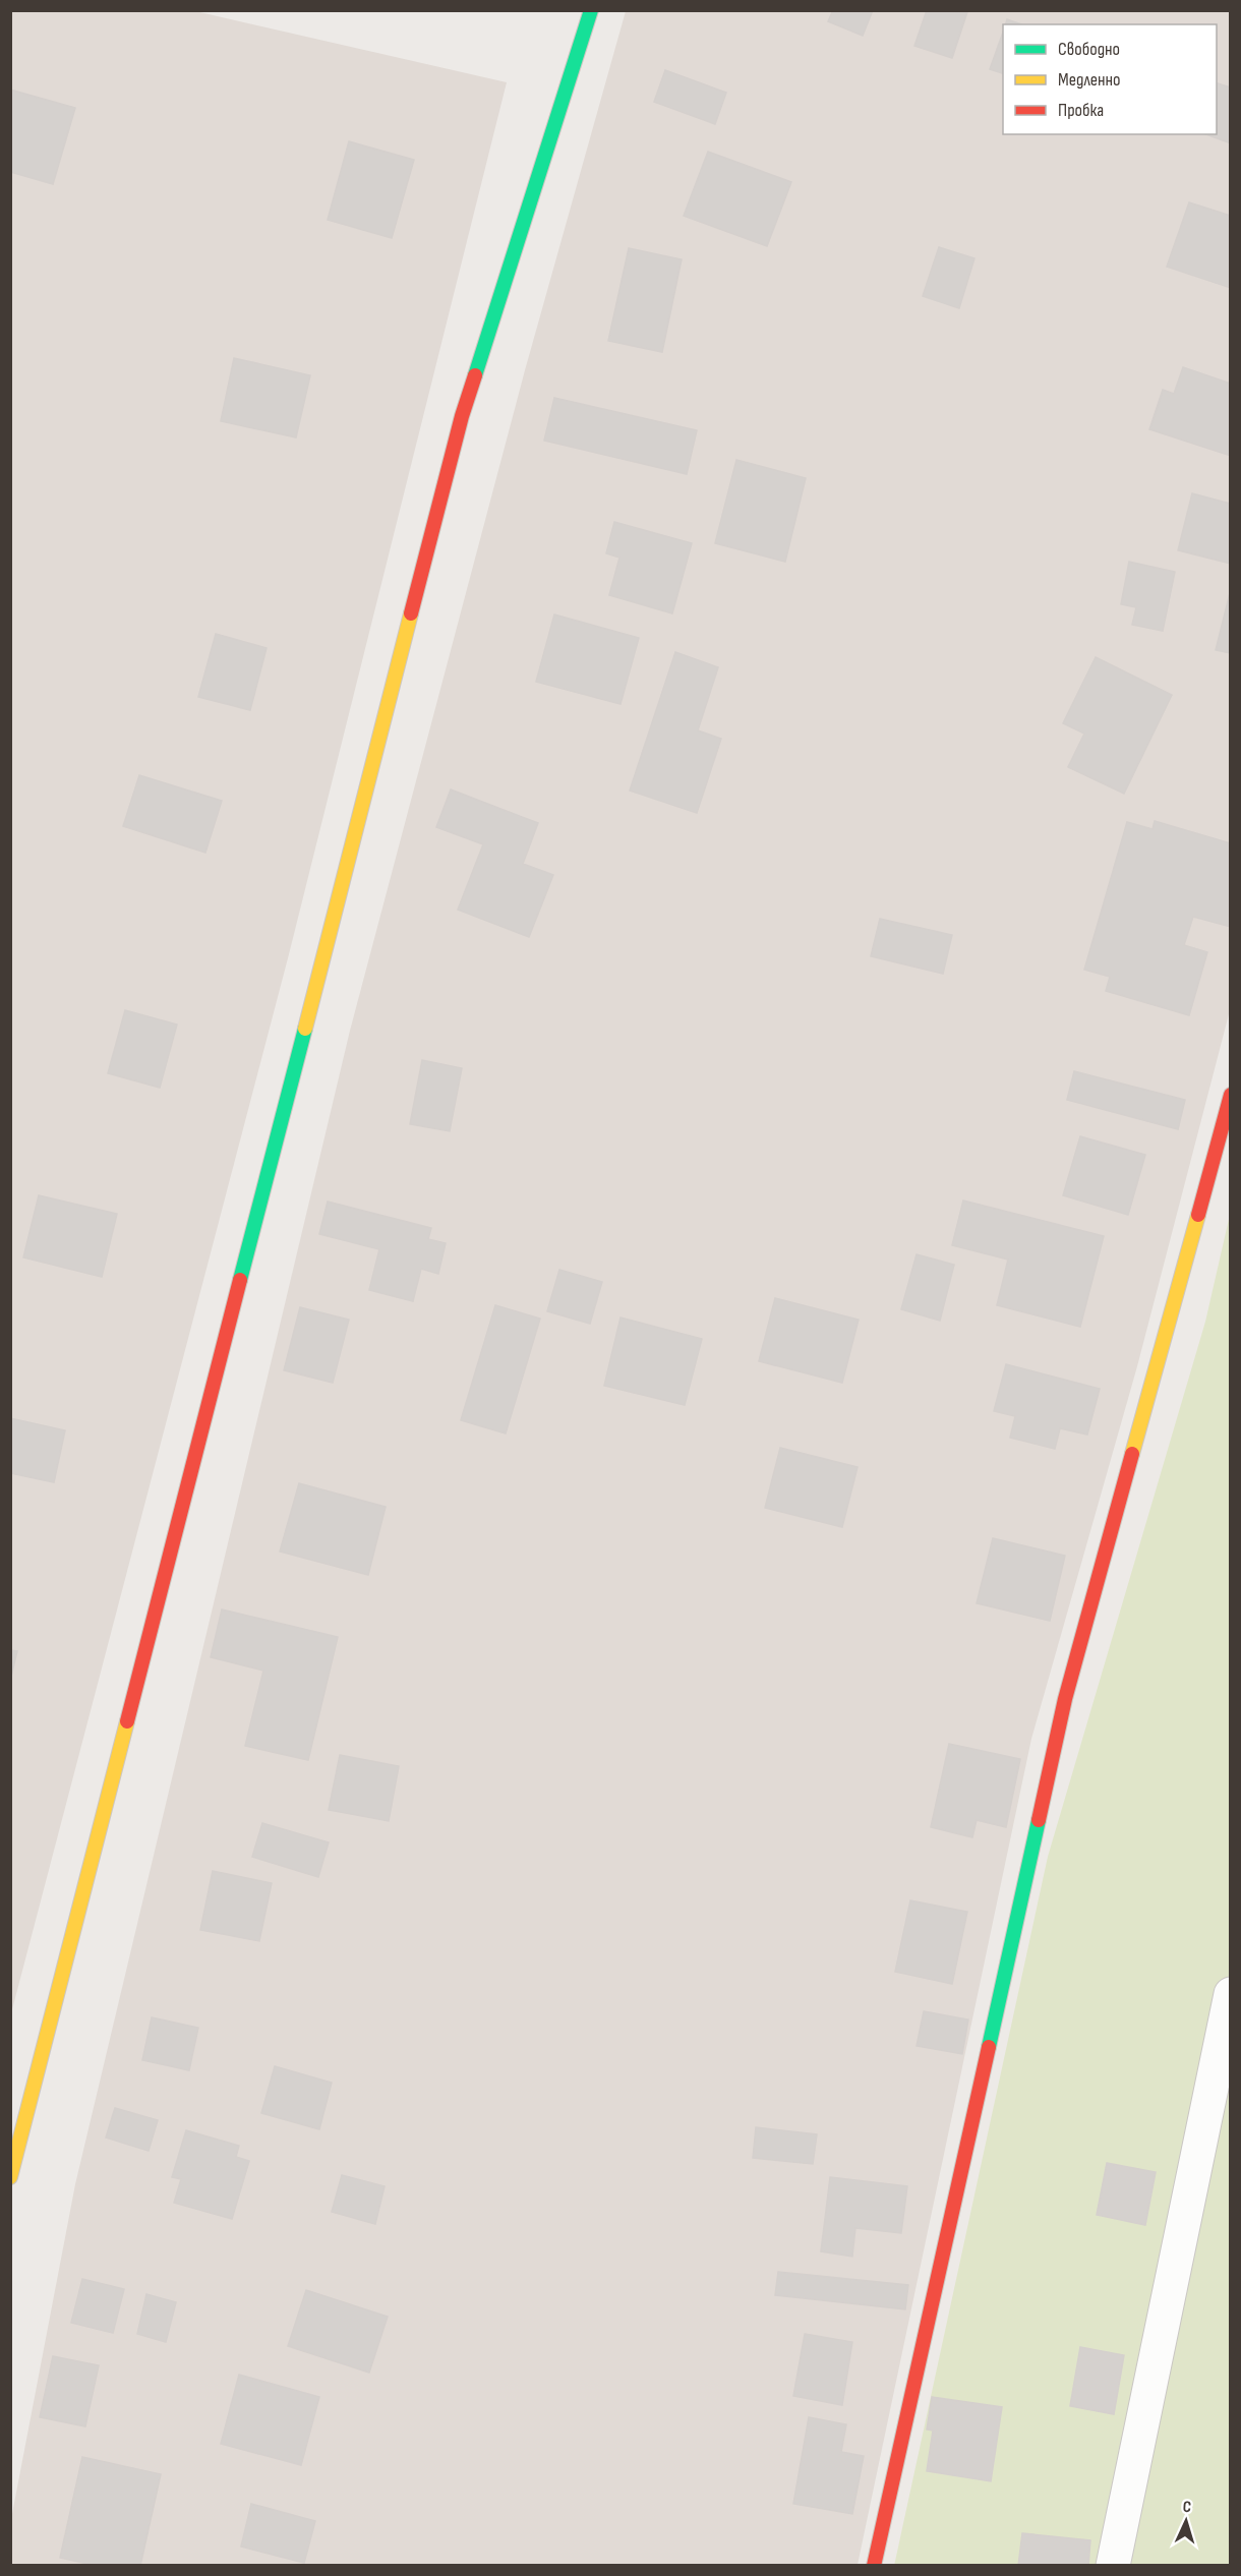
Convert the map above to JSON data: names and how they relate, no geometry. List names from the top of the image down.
{
  "legend": ["Свободно", "Медленно", "Пробка"],
  "north": "top"
}
